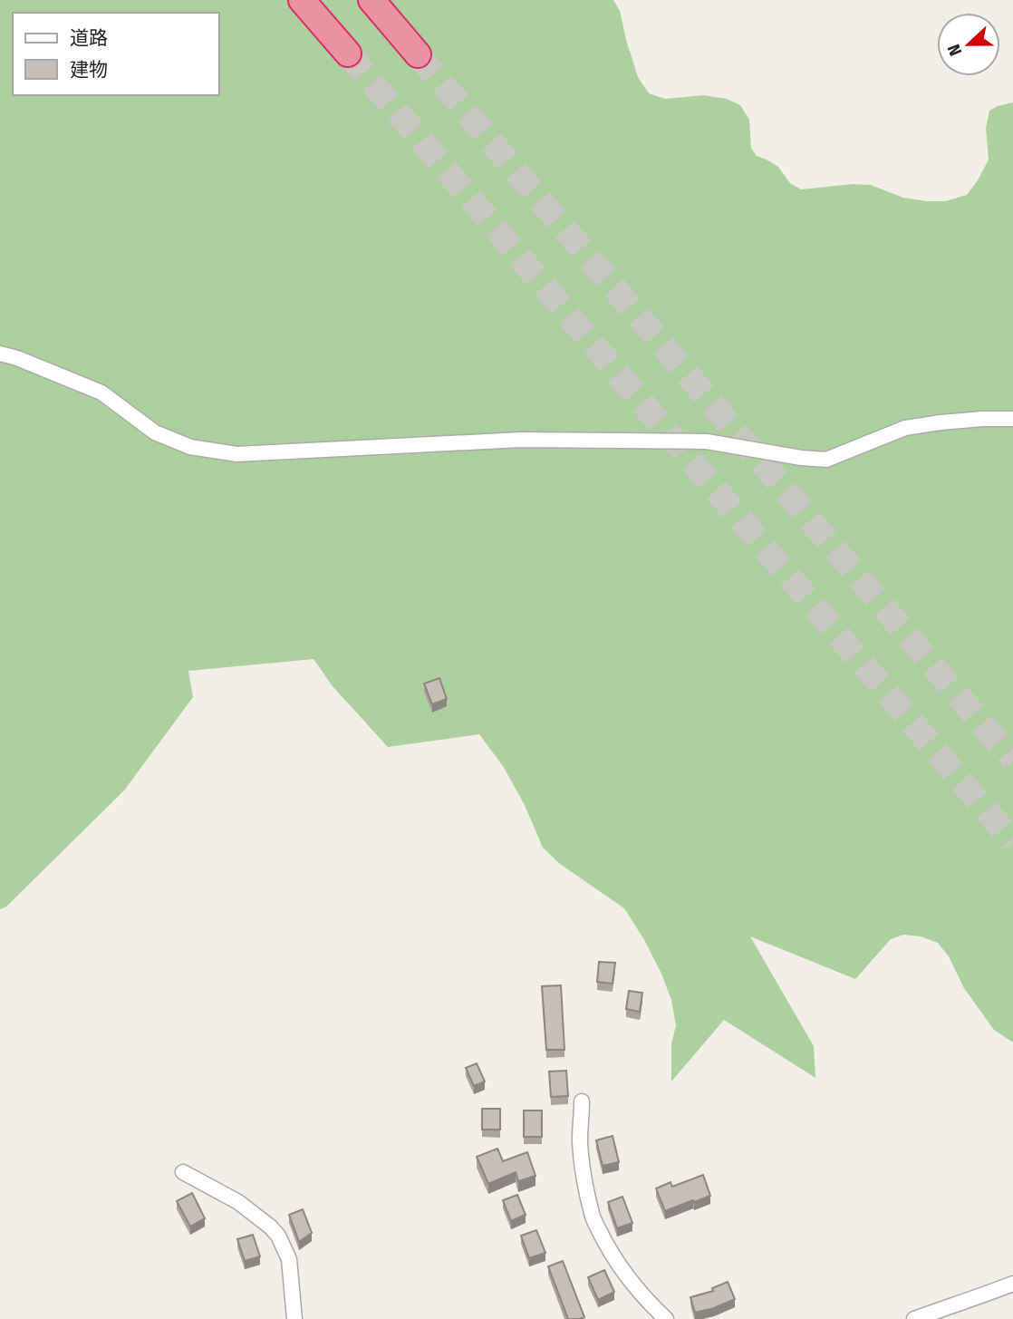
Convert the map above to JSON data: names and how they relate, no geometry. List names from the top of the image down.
{
  "legend": ["道路", "建物"],
  "north": "left"
}
